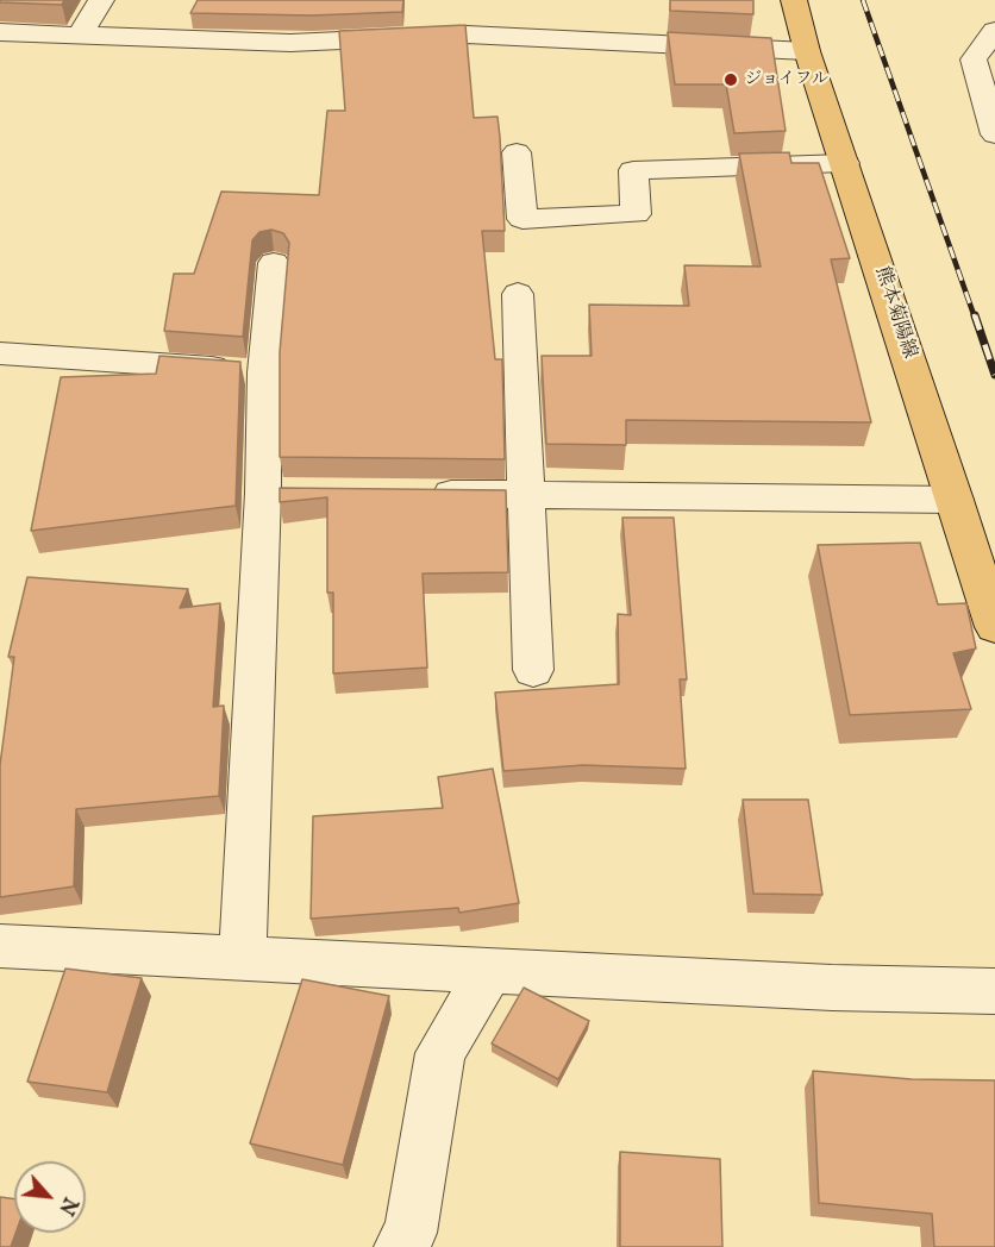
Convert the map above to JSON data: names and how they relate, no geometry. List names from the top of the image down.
{
  "streets": {
    "main road": ["熊本菊陽線"]
  },
  "places": ["ジョイフル"],
  "north": "bottom right"
}
